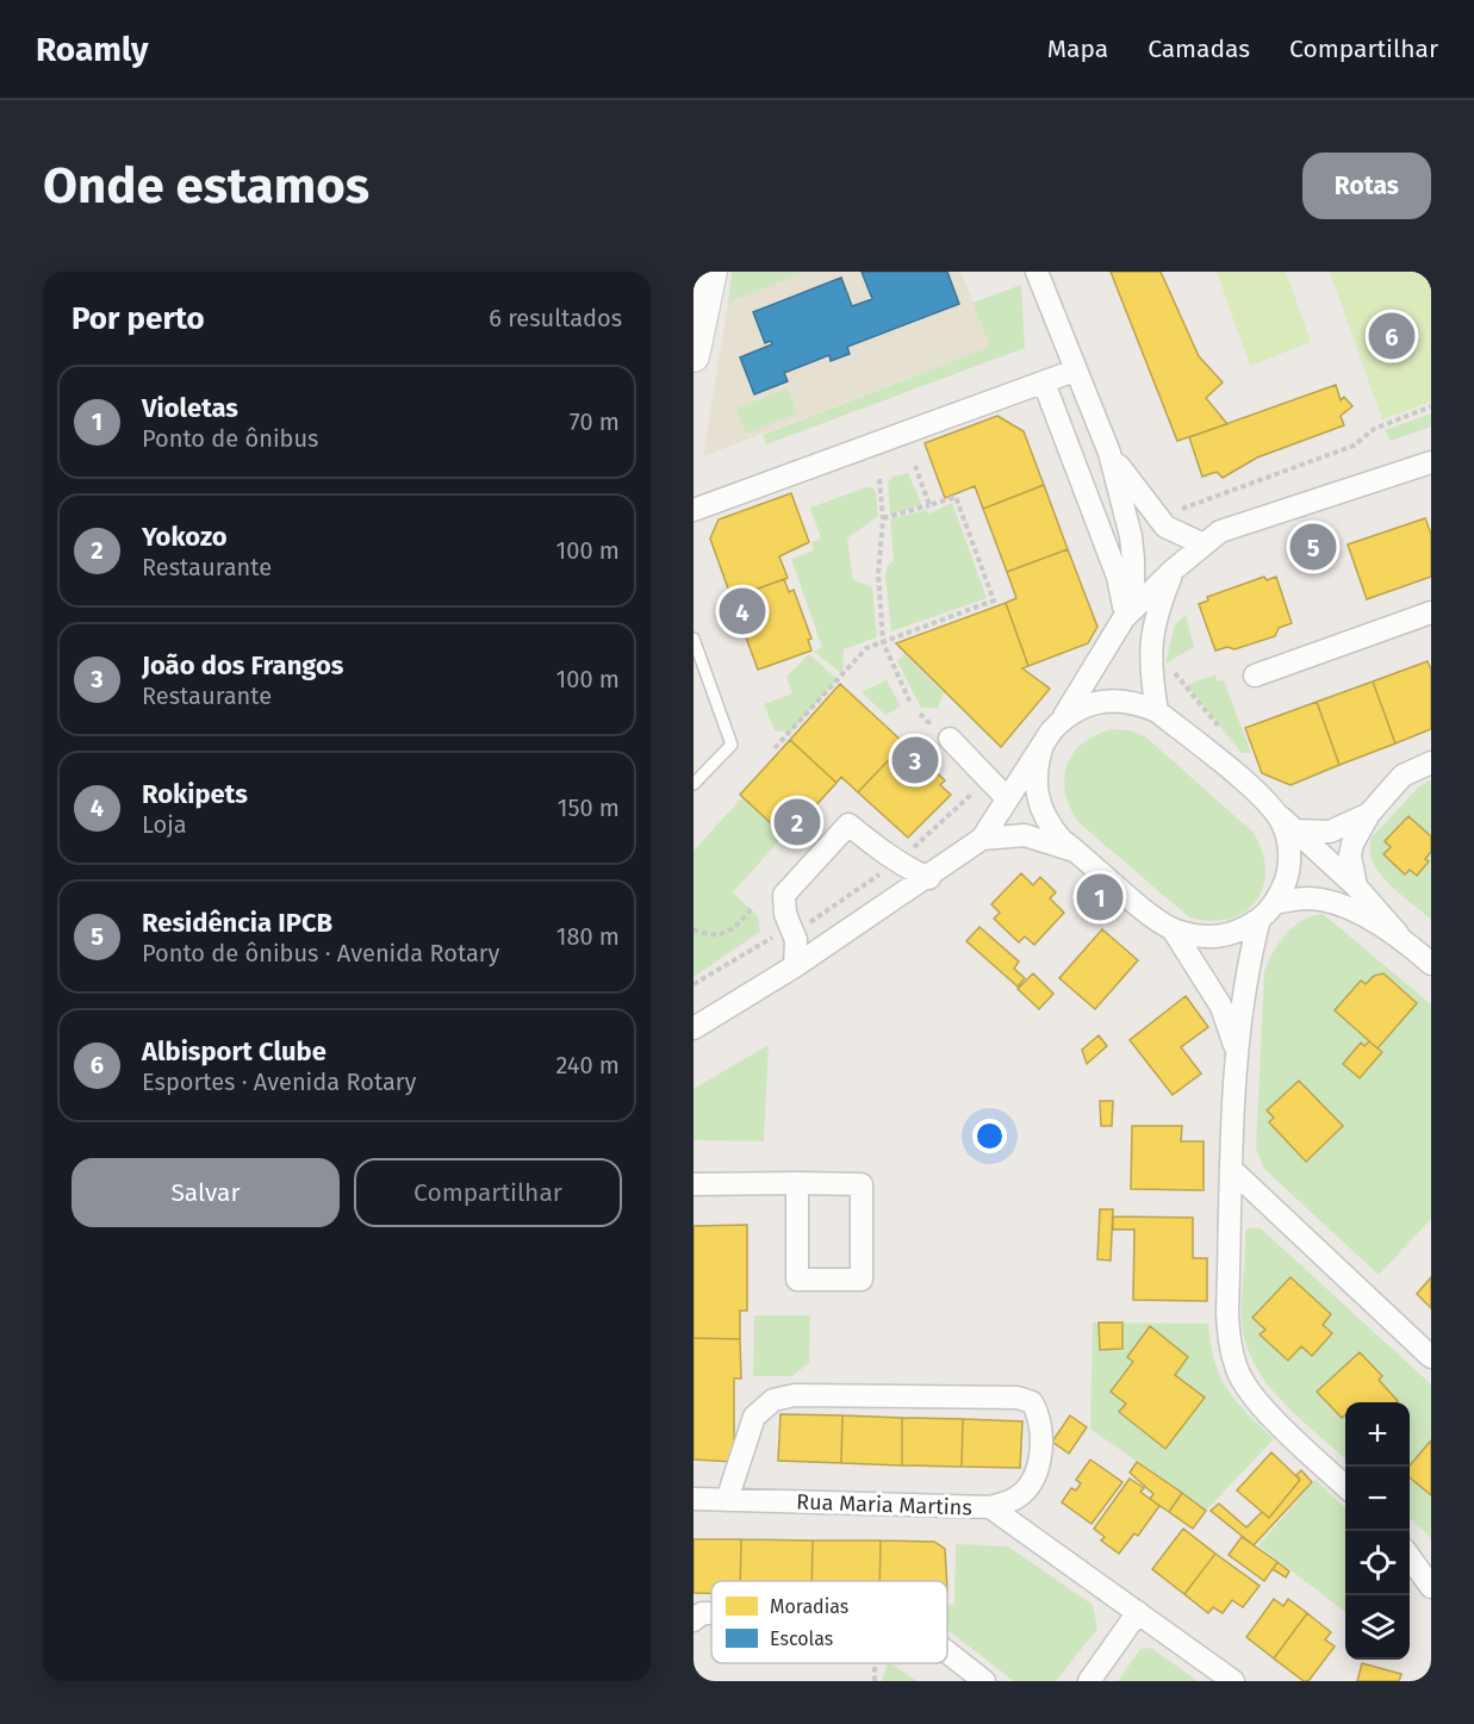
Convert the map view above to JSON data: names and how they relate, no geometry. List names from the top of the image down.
{
  "streets": {
    "street": ["Rua Maria Martins"]
  },
  "legend": ["Moradias", "Escolas"],
  "page": {
    "header": "Roamly",
    "nav": ["Mapa", "Camadas", "Compartilhar"],
    "buttons": [
      "Rotas",
      ["Salvar", "Compartilhar"]
    ],
    "title": "Onde estamos",
    "heading": ["Por perto", "6 resultados"],
    "pins": [
      "6",
      "5",
      "4",
      "3",
      "2",
      "1"
    ],
    "list": [
      {
        "mark": "1",
        "name": "Violetas",
        "note": "Ponto de ônibus",
        "value": "70 m"
      },
      {
        "mark": "2",
        "name": "Yokozo",
        "note": "Restaurante",
        "value": "100 m"
      },
      {
        "mark": "3",
        "name": "João dos Frangos",
        "note": "Restaurante",
        "value": "100 m"
      },
      {
        "mark": "4",
        "name": "Rokipets",
        "note": "Loja",
        "value": "150 m"
      },
      {
        "mark": "5",
        "name": "Residência IPCB",
        "note": "Ponto de ônibus · Avenida Rotary",
        "value": "180 m"
      },
      {
        "mark": "6",
        "name": "Albisport Clube",
        "note": "Esportes · Avenida Rotary",
        "value": "240 m"
      }
    ],
    "map_buttons": ["+", "−"]
  }
}
